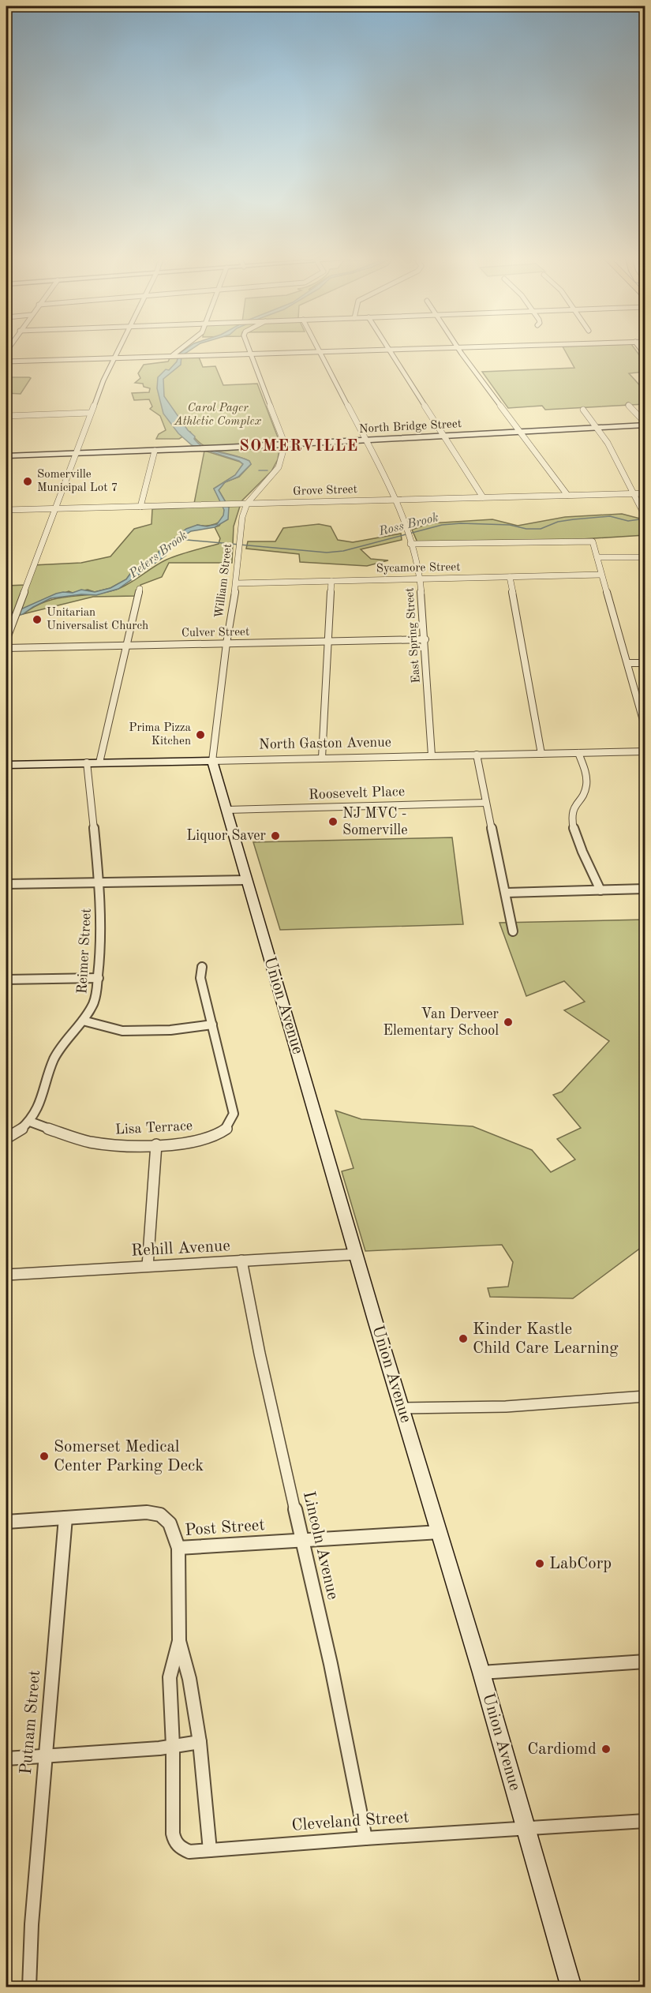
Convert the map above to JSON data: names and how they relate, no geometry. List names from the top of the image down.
{
  "streets": {
    "street": [
      "North Bridge Street",
      "Grove Street",
      "Sycamore Street",
      "William Street",
      "Culver Street",
      "East Spring Street",
      "North Gaston Avenue",
      "Roosevelt Place",
      "Reimer Street",
      "Union Avenue",
      "Lisa Terrace",
      "Rehill Avenue",
      "Post Street",
      "Lincoln Avenue",
      "Putnam Street",
      "Cleveland Street"
    ]
  },
  "crossings": [
    ["North Bridge Street", "William Street"],
    ["North Bridge Street", "East Spring Street"],
    ["Grove Street", "William Street"],
    ["Grove Street", "East Spring Street"],
    ["Sycamore Street", "William Street"],
    ["Sycamore Street", "East Spring Street"],
    ["William Street", "Culver Street"],
    ["William Street", "North Gaston Avenue"],
    ["William Street", "Union Avenue"],
    ["Culver Street", "East Spring Street"],
    ["East Spring Street", "North Gaston Avenue"],
    ["North Gaston Avenue", "Reimer Street"],
    ["North Gaston Avenue", "Union Avenue"],
    ["Roosevelt Place", "Union Avenue"],
    ["Reimer Street", "Lisa Terrace"],
    ["Union Avenue", "Rehill Avenue"],
    ["Union Avenue", "Post Street"],
    ["Union Avenue", "Cleveland Street"],
    ["Rehill Avenue", "Lincoln Avenue"],
    ["Post Street", "Lincoln Avenue"],
    ["Post Street", "Putnam Street"],
    ["Lincoln Avenue", "Cleveland Street"]
  ],
  "districts": ["SOMERVILLE"],
  "water": ["Ross Brook", "Peters Brook"],
  "parks": ["Carol Pager Athletic Complex"],
  "places": [
    "Somerville Municipal Lot 7",
    "Unitarian Universalist Church",
    "Prima Pizza Kitchen",
    "NJ MVC - Somerville",
    "Liquor Saver",
    "Van Derveer Elementary School",
    "Kinder Kastle Child Care Learning",
    "Somerset Medical Center Parking Deck",
    "LabCorp",
    "Cardiomd"
  ]
}
